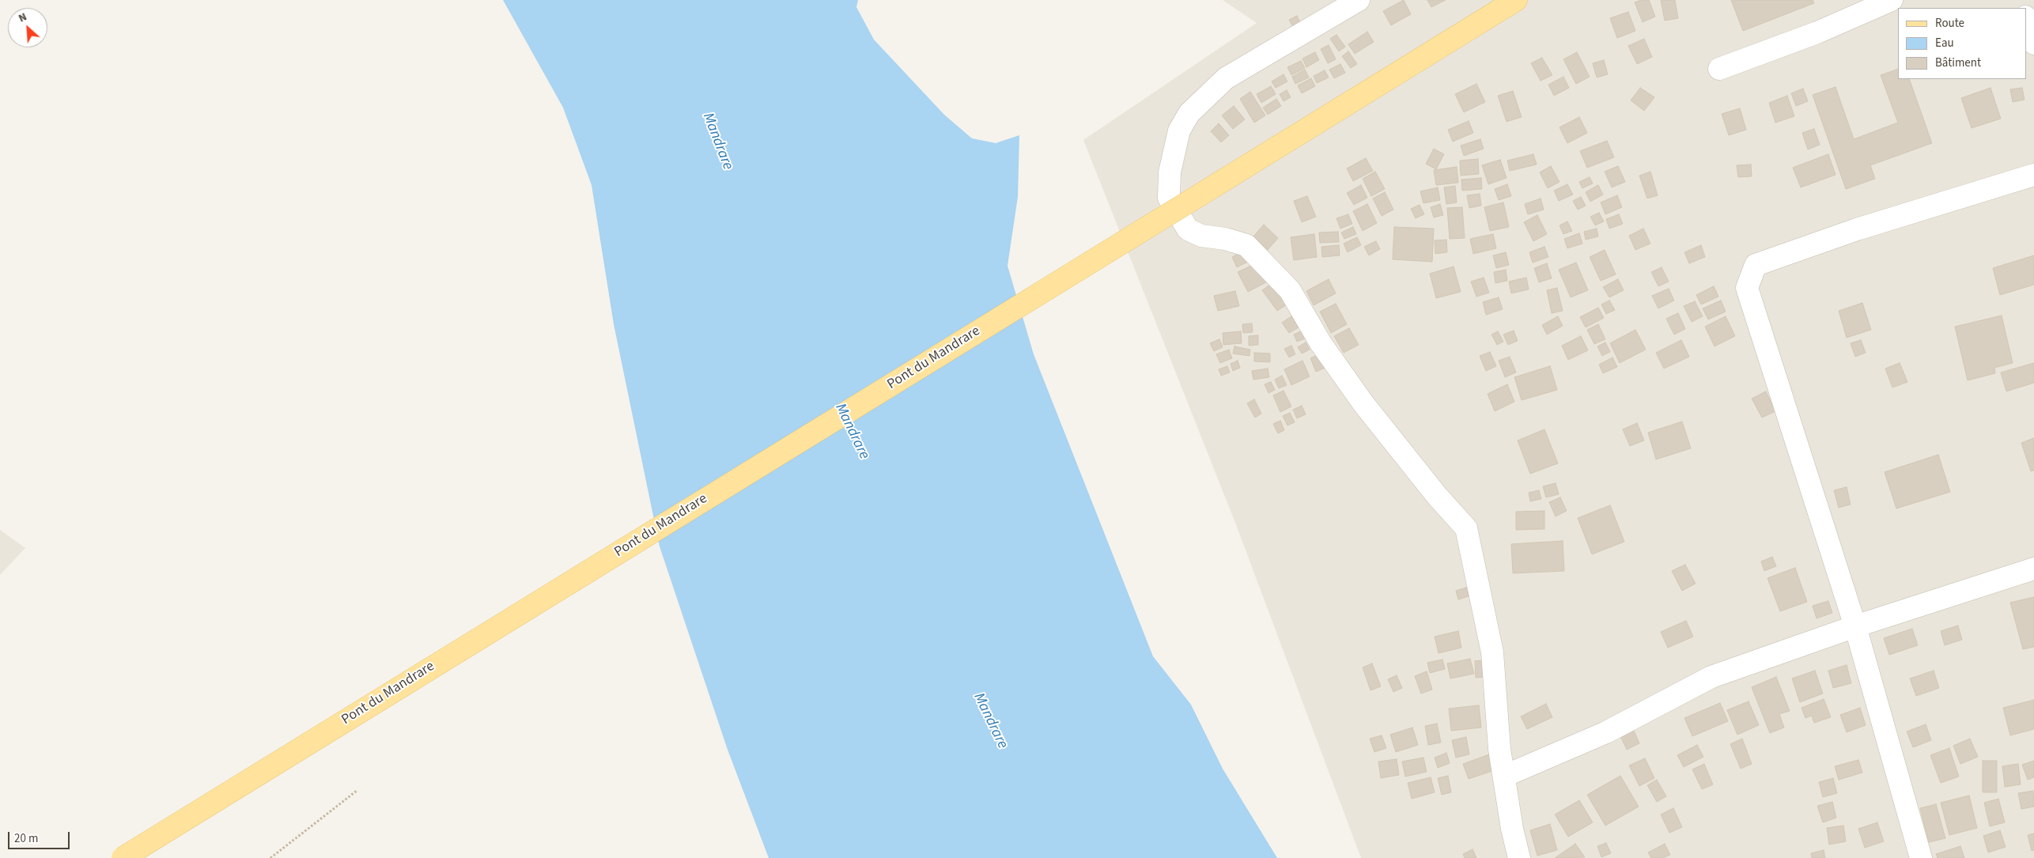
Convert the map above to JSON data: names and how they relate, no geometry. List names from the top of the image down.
{
  "streets": {
    "main road": ["Pont du Mandrare"]
  },
  "water": ["Mandrare"],
  "legend": ["Route", "Eau", "Bâtiment"],
  "scale_bar": "20 m",
  "north": "top left"
}
